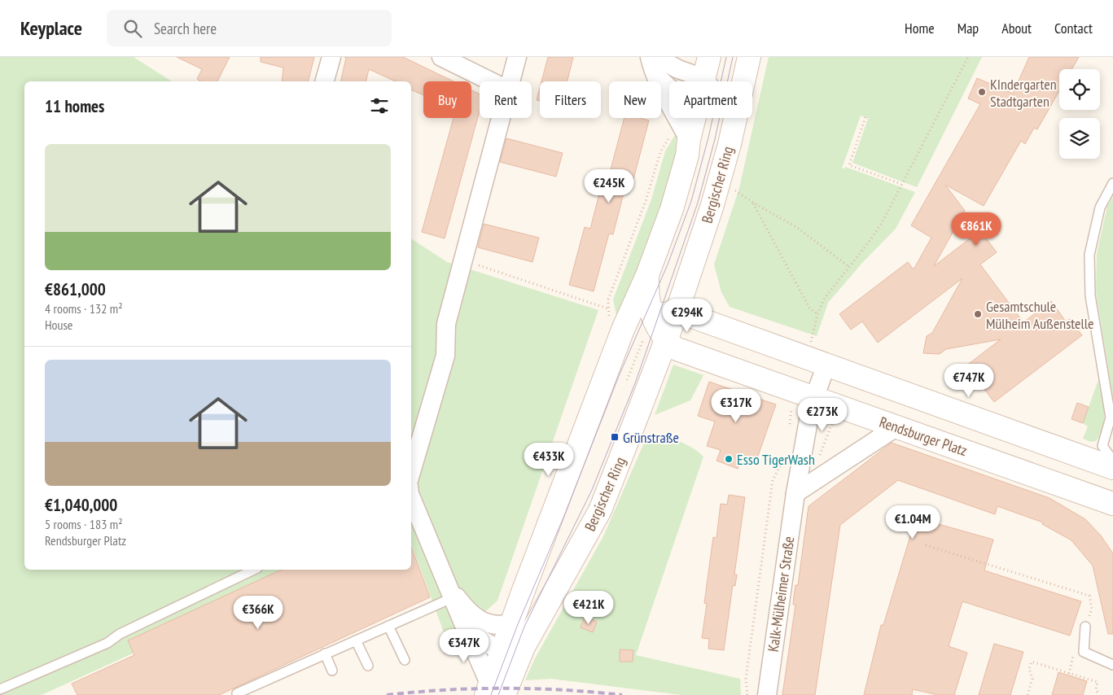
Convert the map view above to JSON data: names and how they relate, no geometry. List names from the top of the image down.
{
  "streets": {
    "main road": ["Bergischer Ring", "Rendsburger Platz"],
    "street": ["Kalk-Mülheimer Straße"]
  },
  "crossings": [
    ["Bergischer Ring", "Rendsburger Platz"],
    ["Rendsburger Platz", "Kalk-Mülheimer Straße"]
  ],
  "places": {
    "other": ["KIndergarten Stadtgarten", "Gesamtschule Mülheim Außenstelle", "Esso TigerWash"],
    "transit": ["Grünstraße"]
  },
  "page": {
    "header": "Keyplace",
    "search": "Search here",
    "nav": [
      "Home",
      "Map",
      "About",
      "Contact"
    ],
    "chip": [
      "Buy",
      "Rent",
      "Filters",
      "New",
      "Apartment"
    ],
    "heading": "11 homes",
    "list": [
      {
        "name": "€861,000",
        "note": "4 rooms · 132 m² · House"
      },
      {
        "name": "€1,040,000",
        "note": "5 rooms · 183 m² · Rendsburger Platz"
      }
    ],
    "price": [
      "€245K",
      "€861K",
      "€294K",
      "€747K",
      "€317K",
      "€273K",
      "€433K",
      "€1.04M",
      "€421K",
      "€366K",
      "€347K"
    ]
  }
}
